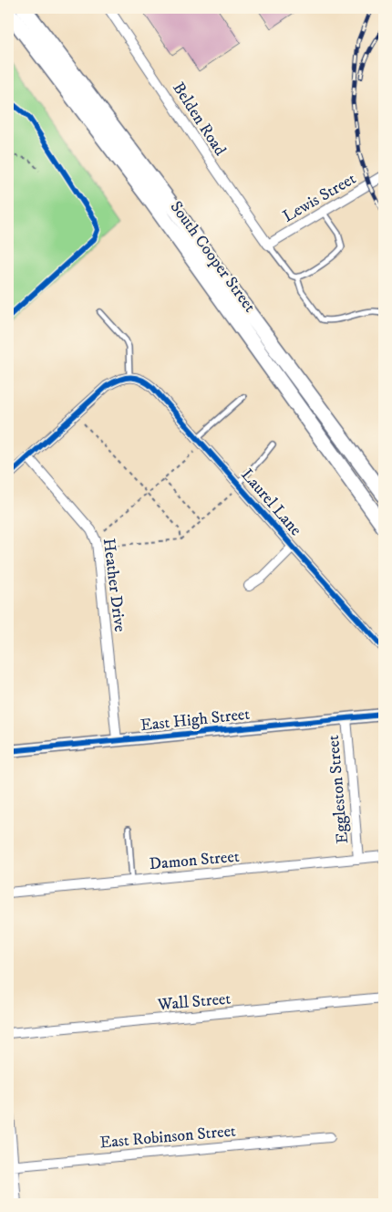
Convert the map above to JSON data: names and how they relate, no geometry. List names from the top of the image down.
{
  "streets": {
    "main road": ["South Cooper Street"],
    "street": [
      "Belden Road",
      "Lewis Street",
      "Laurel Lane",
      "Heather Drive",
      "East High Street",
      "Eggleston Street",
      "Damon Street",
      "Wall Street",
      "East Robinson Street"
    ]
  },
  "crossings": [
    ["Belden Road", "Lewis Street"],
    ["Heather Drive", "East High Street"],
    ["East High Street", "Eggleston Street"],
    ["Eggleston Street", "Damon Street"]
  ]
}
